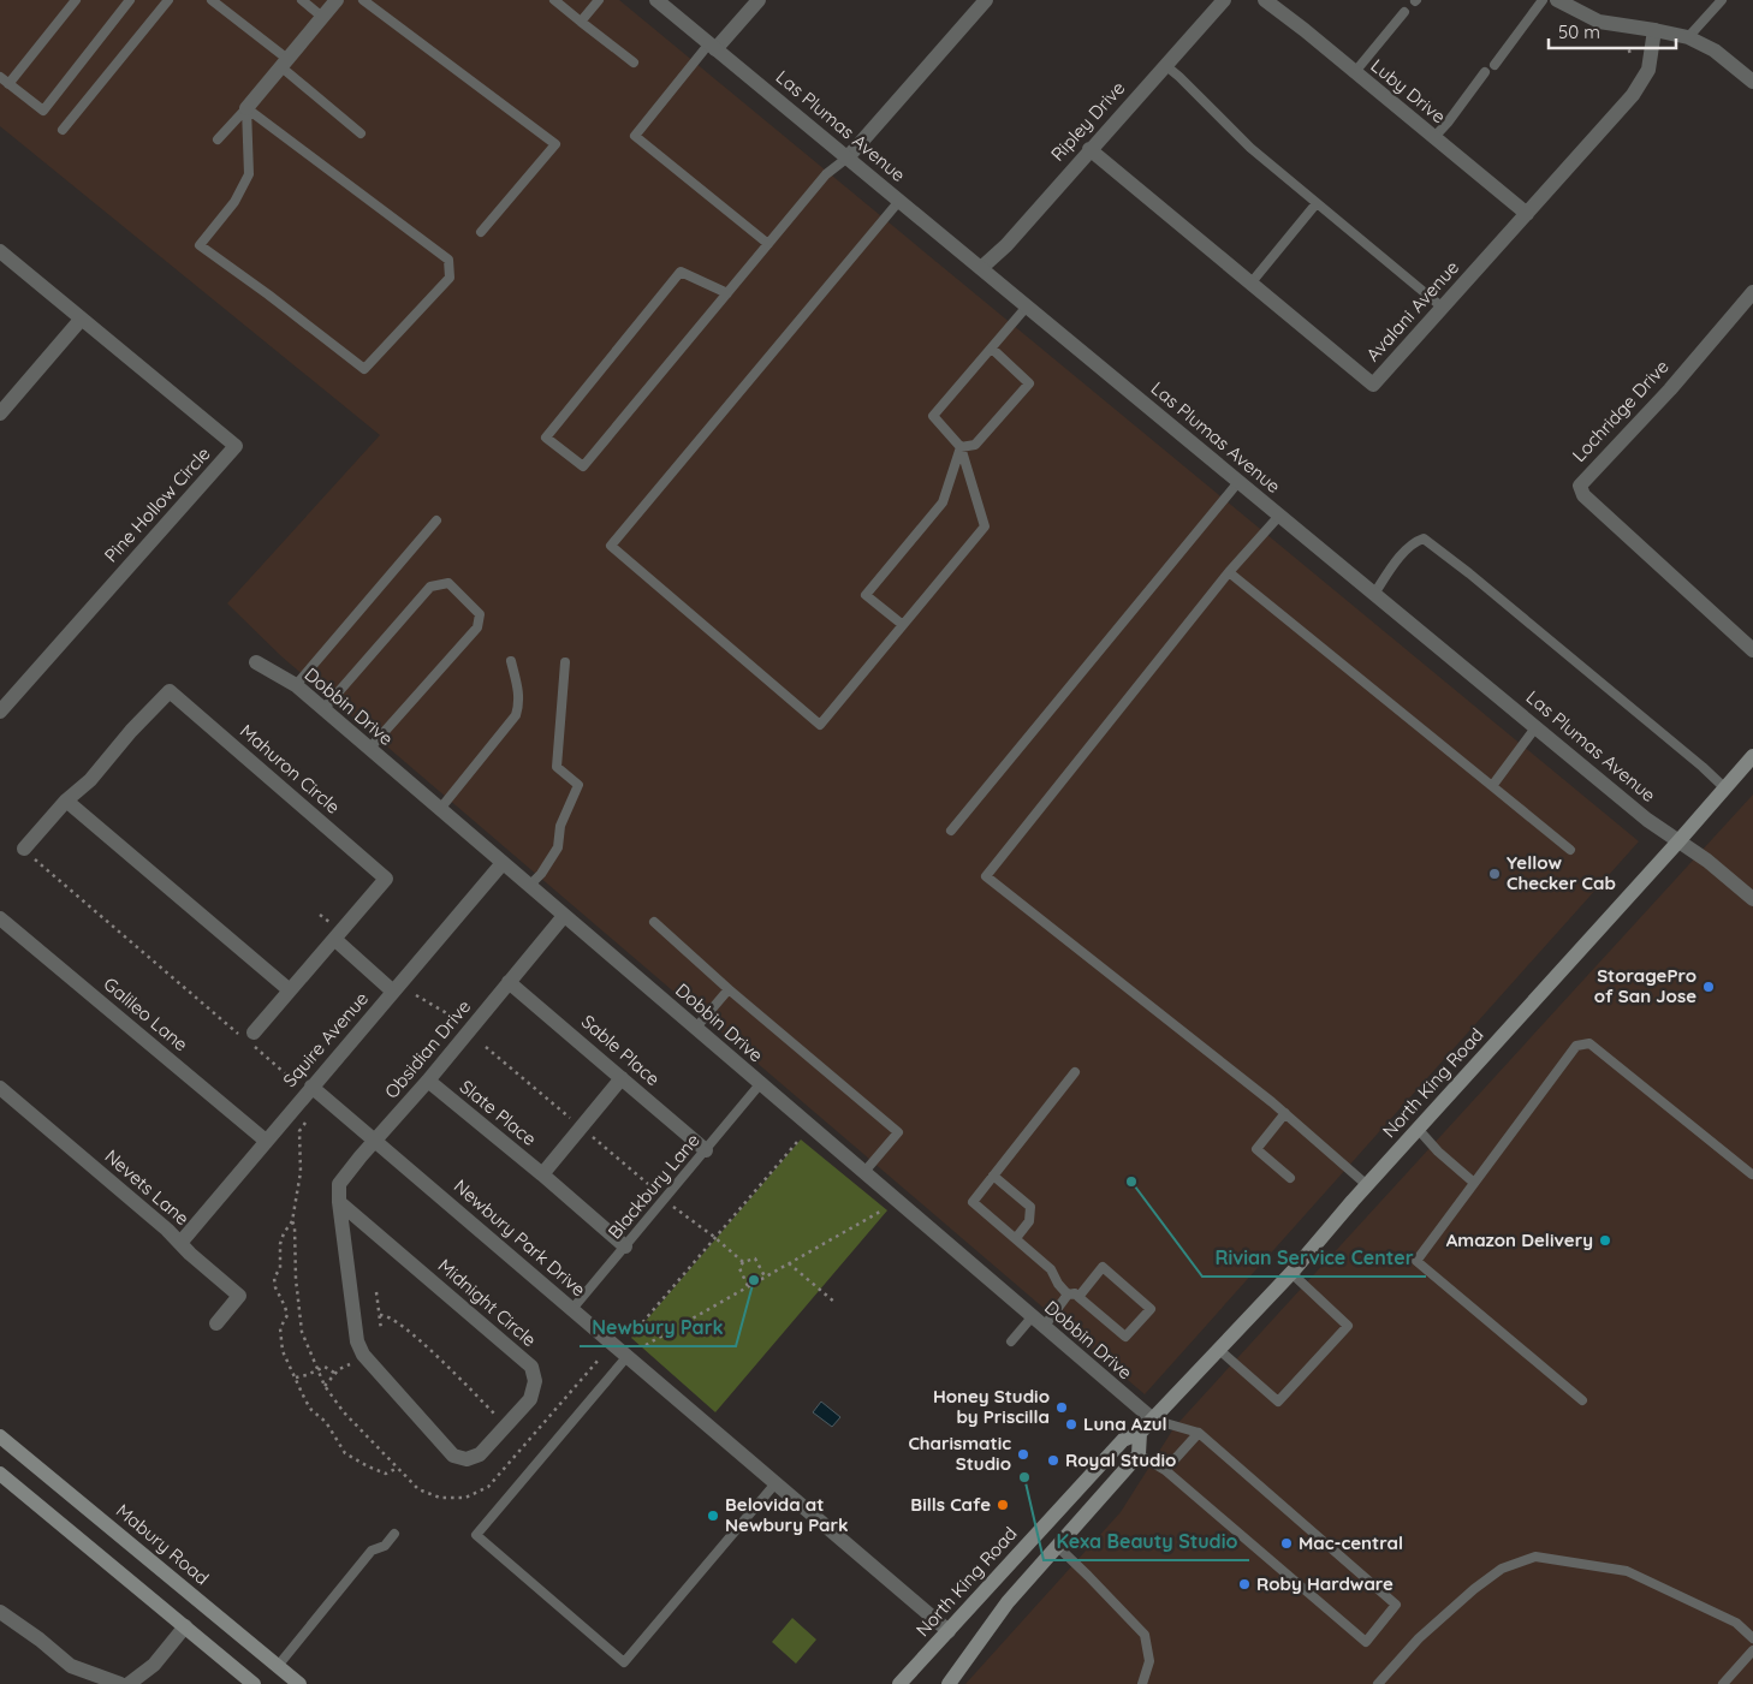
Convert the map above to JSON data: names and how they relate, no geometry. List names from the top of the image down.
{
  "streets": {
    "main road": ["North King Road", "Mabury Road"],
    "street": [
      "Luby Drive",
      "Ripley Drive",
      "Las Plumas Avenue",
      "Avalani Avenue",
      "Lochridge Drive",
      "Pine Hollow Circle",
      "Dobbin Drive",
      "Mahuron Circle",
      "Galileo Lane",
      "Squire Avenue",
      "Obsidian Drive",
      "Sable Place",
      "Slate Place",
      "Nevets Lane",
      "Newbury Park Drive",
      "Midnight Circle"
    ],
    "lane": ["Blackbury Lane"]
  },
  "crossings": [
    ["Luby Drive", "Avalani Avenue"],
    ["Ripley Drive", "Las Plumas Avenue"],
    ["Ripley Drive", "Avalani Avenue"],
    ["Las Plumas Avenue", "North King Road"],
    ["Dobbin Drive", "Squire Avenue"],
    ["Dobbin Drive", "Obsidian Drive"],
    ["Dobbin Drive", "North King Road"],
    ["Dobbin Drive", "Blackbury Lane"],
    ["Galileo Lane", "Squire Avenue"],
    ["Squire Avenue", "Nevets Lane"],
    ["Squire Avenue", "Newbury Park Drive"],
    ["Obsidian Drive", "Sable Place"],
    ["Obsidian Drive", "Slate Place"],
    ["Obsidian Drive", "Newbury Park Drive"],
    ["Obsidian Drive", "Midnight Circle"],
    ["Sable Place", "Blackbury Lane"],
    ["North King Road", "Newbury Park Drive"],
    ["Slate Place", "Blackbury Lane"],
    ["Blackbury Lane", "Newbury Park Drive"],
    ["Newbury Park Drive", "Midnight Circle"]
  ],
  "places": [
    "Yellow Checker Cab",
    "StoragePro of San Jose",
    "Rivian Service Center",
    "Amazon Delivery",
    "Newbury Park",
    "Honey Studio by Priscilla",
    "Luna Azul",
    "Charismatic Studio",
    "Royal Studio",
    "Kexa Beauty Studio",
    "Bills Cafe",
    "Belovida at Newbury Park",
    "Mac-central",
    "Roby Hardware"
  ],
  "scale_bar": "50 m"
}
